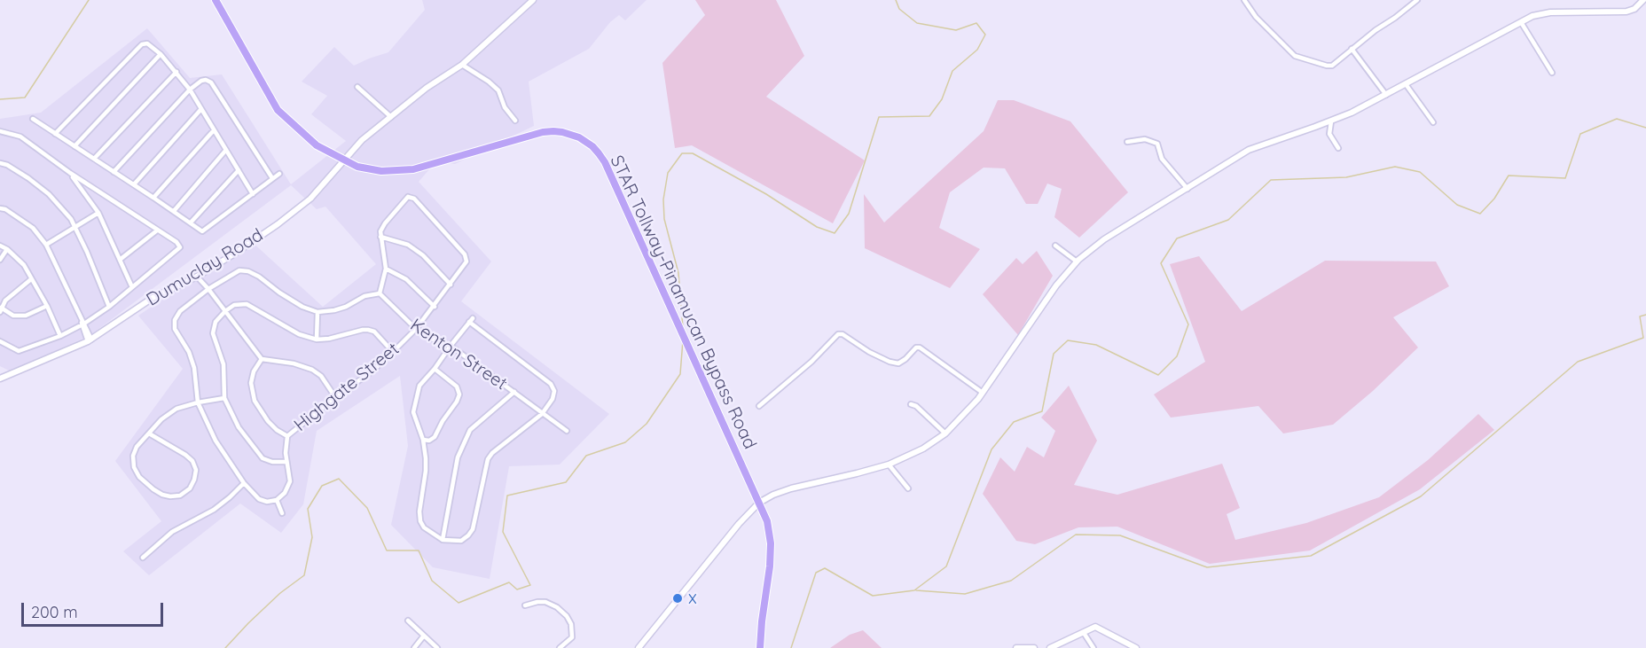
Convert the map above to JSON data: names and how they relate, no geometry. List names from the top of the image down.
{
  "streets": {
    "main road": ["STAR Tollway-Pinamucan Bypass Road"],
    "street": ["Dumuclay Road", "Kenton Street", "Highgate Street"]
  },
  "crossings": [
    ["Dumuclay Road", "STAR Tollway-Pinamucan Bypass Road"],
    ["Kenton Street", "Highgate Street"]
  ],
  "places": ["x"],
  "scale_bar": "200 m"
}
